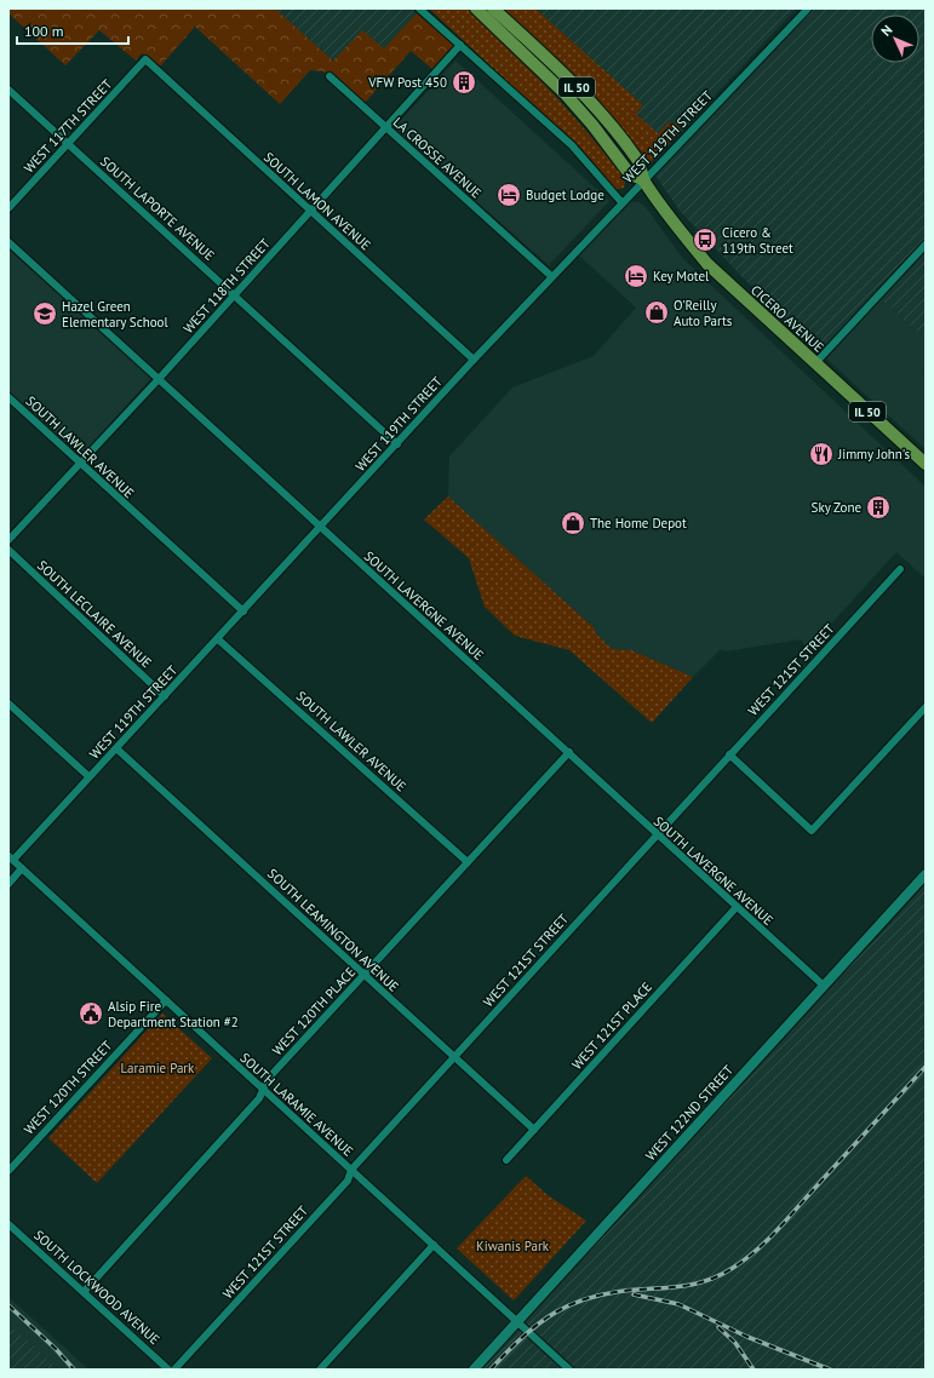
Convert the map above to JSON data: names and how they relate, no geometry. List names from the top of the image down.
{
  "streets": {
    "main road": ["IL 50", "CICERO AVENUE"],
    "street": [
      "WEST 117TH STREET",
      "WEST 119TH STREET",
      "LA CROSSE AVENUE",
      "SOUTH LAMON AVENUE",
      "SOUTH LAPORTE AVENUE",
      "WEST 118TH STREET",
      "SOUTH LAWLER AVENUE",
      "SOUTH LAVERGNE AVENUE",
      "SOUTH LECLAIRE AVENUE",
      "WEST 121ST STREET",
      "SOUTH LEAMINGTON AVENUE",
      "WEST 120TH PLACE",
      "WEST 121ST PLACE",
      "WEST 120TH STREET",
      "SOUTH LARAMIE AVENUE",
      "WEST 122ND STREET",
      "SOUTH LOCKWOOD AVENUE"
    ]
  },
  "crossings": [
    ["WEST 117TH STREET", "SOUTH LAMON AVENUE"],
    ["WEST 117TH STREET", "SOUTH LAPORTE AVENUE"],
    ["WEST 119TH STREET", "LA CROSSE AVENUE"],
    ["WEST 119TH STREET", "SOUTH LAMON AVENUE"],
    ["WEST 119TH STREET", "SOUTH LAPORTE AVENUE"],
    ["WEST 119TH STREET", "CICERO AVENUE"],
    ["WEST 119TH STREET", "SOUTH LAWLER AVENUE"],
    ["WEST 119TH STREET", "SOUTH LAVERGNE AVENUE"],
    ["WEST 119TH STREET", "SOUTH LECLAIRE AVENUE"],
    ["WEST 119TH STREET", "SOUTH LEAMINGTON AVENUE"],
    ["WEST 119TH STREET", "SOUTH LARAMIE AVENUE"],
    ["LA CROSSE AVENUE", "WEST 118TH STREET"],
    ["SOUTH LAMON AVENUE", "WEST 118TH STREET"],
    ["SOUTH LAPORTE AVENUE", "WEST 118TH STREET"],
    ["WEST 118TH STREET", "SOUTH LAWLER AVENUE"],
    ["WEST 118TH STREET", "SOUTH LAVERGNE AVENUE"],
    ["SOUTH LAWLER AVENUE", "WEST 120TH PLACE"],
    ["SOUTH LAVERGNE AVENUE", "WEST 121ST STREET"],
    ["SOUTH LAVERGNE AVENUE", "WEST 120TH PLACE"],
    ["SOUTH LAVERGNE AVENUE", "WEST 121ST PLACE"],
    ["SOUTH LAVERGNE AVENUE", "WEST 122ND STREET"],
    ["WEST 121ST STREET", "SOUTH LEAMINGTON AVENUE"],
    ["WEST 121ST STREET", "SOUTH LARAMIE AVENUE"],
    ["SOUTH LEAMINGTON AVENUE", "WEST 120TH PLACE"],
    ["SOUTH LEAMINGTON AVENUE", "WEST 121ST PLACE"],
    ["WEST 120TH PLACE", "SOUTH LARAMIE AVENUE"],
    ["WEST 120TH PLACE", "SOUTH LOCKWOOD AVENUE"],
    ["WEST 120TH STREET", "SOUTH LARAMIE AVENUE"],
    ["SOUTH LARAMIE AVENUE", "WEST 122ND STREET"]
  ],
  "parks": ["Laramie Park", "Kiwanis Park"],
  "places": {
    "building": ["VFW Post 450", "Sky Zone"],
    "hotel": ["Budget Lodge", "Key Motel"],
    "bus stop": ["Cicero & 119th Street"],
    "shop": ["O'Reilly Auto Parts", "The Home Depot"],
    "school or university": ["Hazel Green Elementary School"],
    "restaurant": ["Jimmy John's"],
    "public building": ["Alsip Fire Department Station #2"]
  },
  "scale_bar": "100 m",
  "north": "top left"
}
